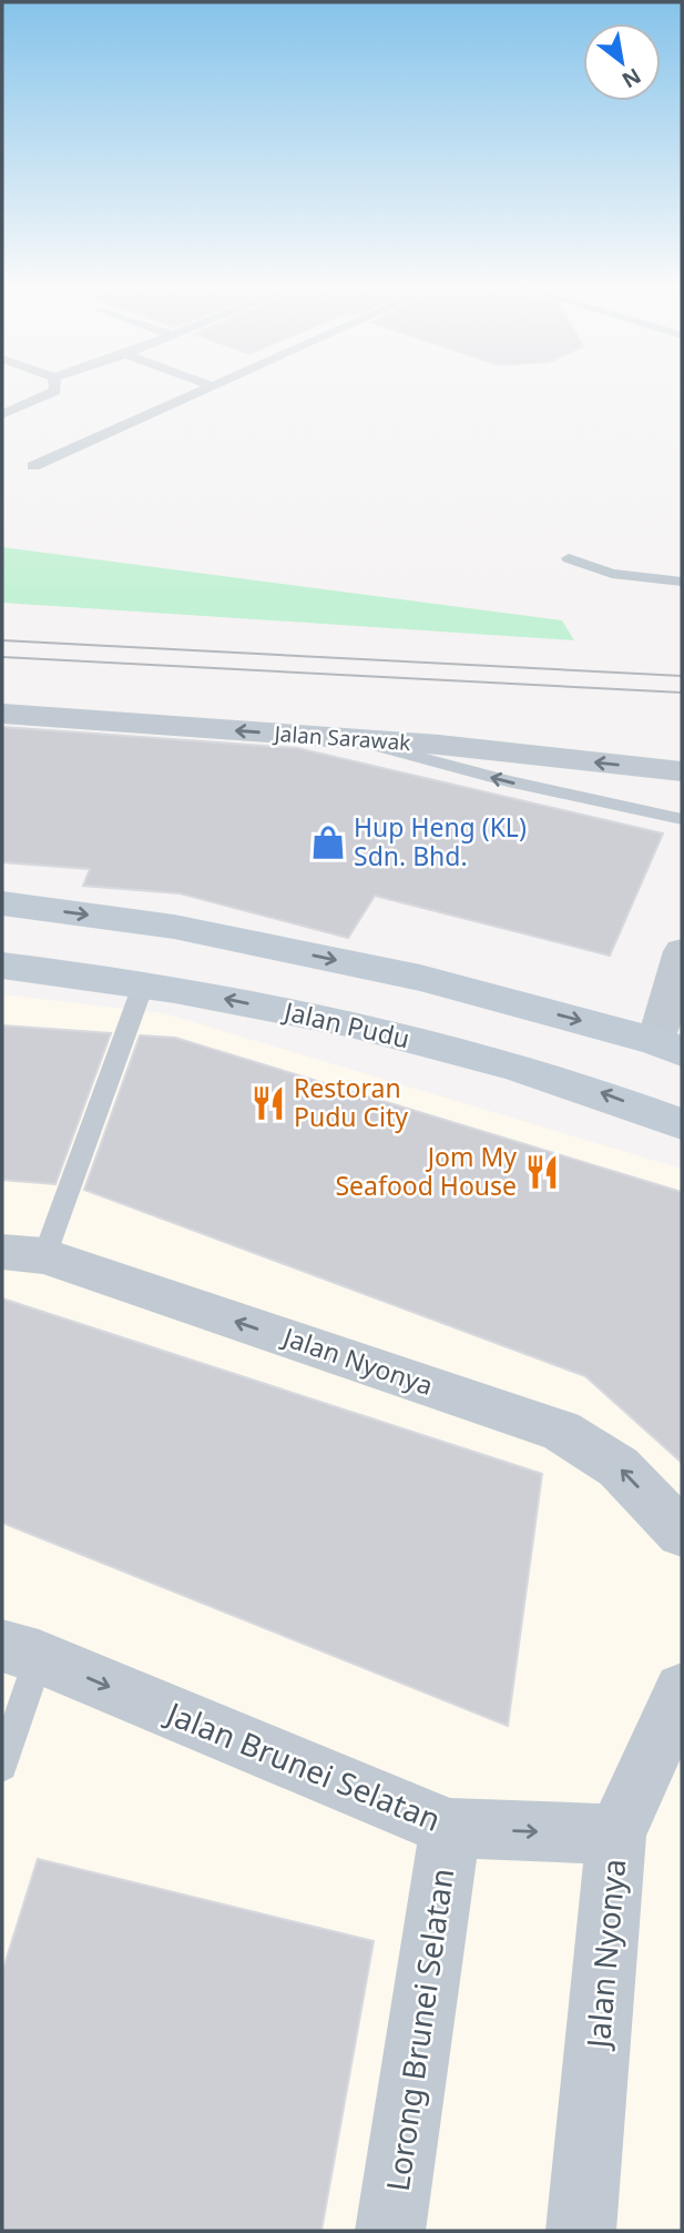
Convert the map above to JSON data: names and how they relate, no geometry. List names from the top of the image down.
{
  "streets": {
    "main road": ["Jalan Pudu"],
    "street": [
      "Jalan Sarawak",
      "Jalan Nyonya",
      "Jalan Brunei Selatan",
      "Lorong Brunei Selatan"
    ]
  },
  "crossings": [
    ["Jalan Nyonya", "Jalan Brunei Selatan"],
    ["Jalan Brunei Selatan", "Lorong Brunei Selatan"]
  ],
  "one_way": ["Jalan Sarawak", "Jalan Nyonya", "Jalan Brunei Selatan"],
  "places": {
    "shop": ["Hup Heng (KL) Sdn. Bhd."],
    "restaurant": ["Restoran Pudu City", "Jom My Seafood House"]
  },
  "north": "bottom right"
}
